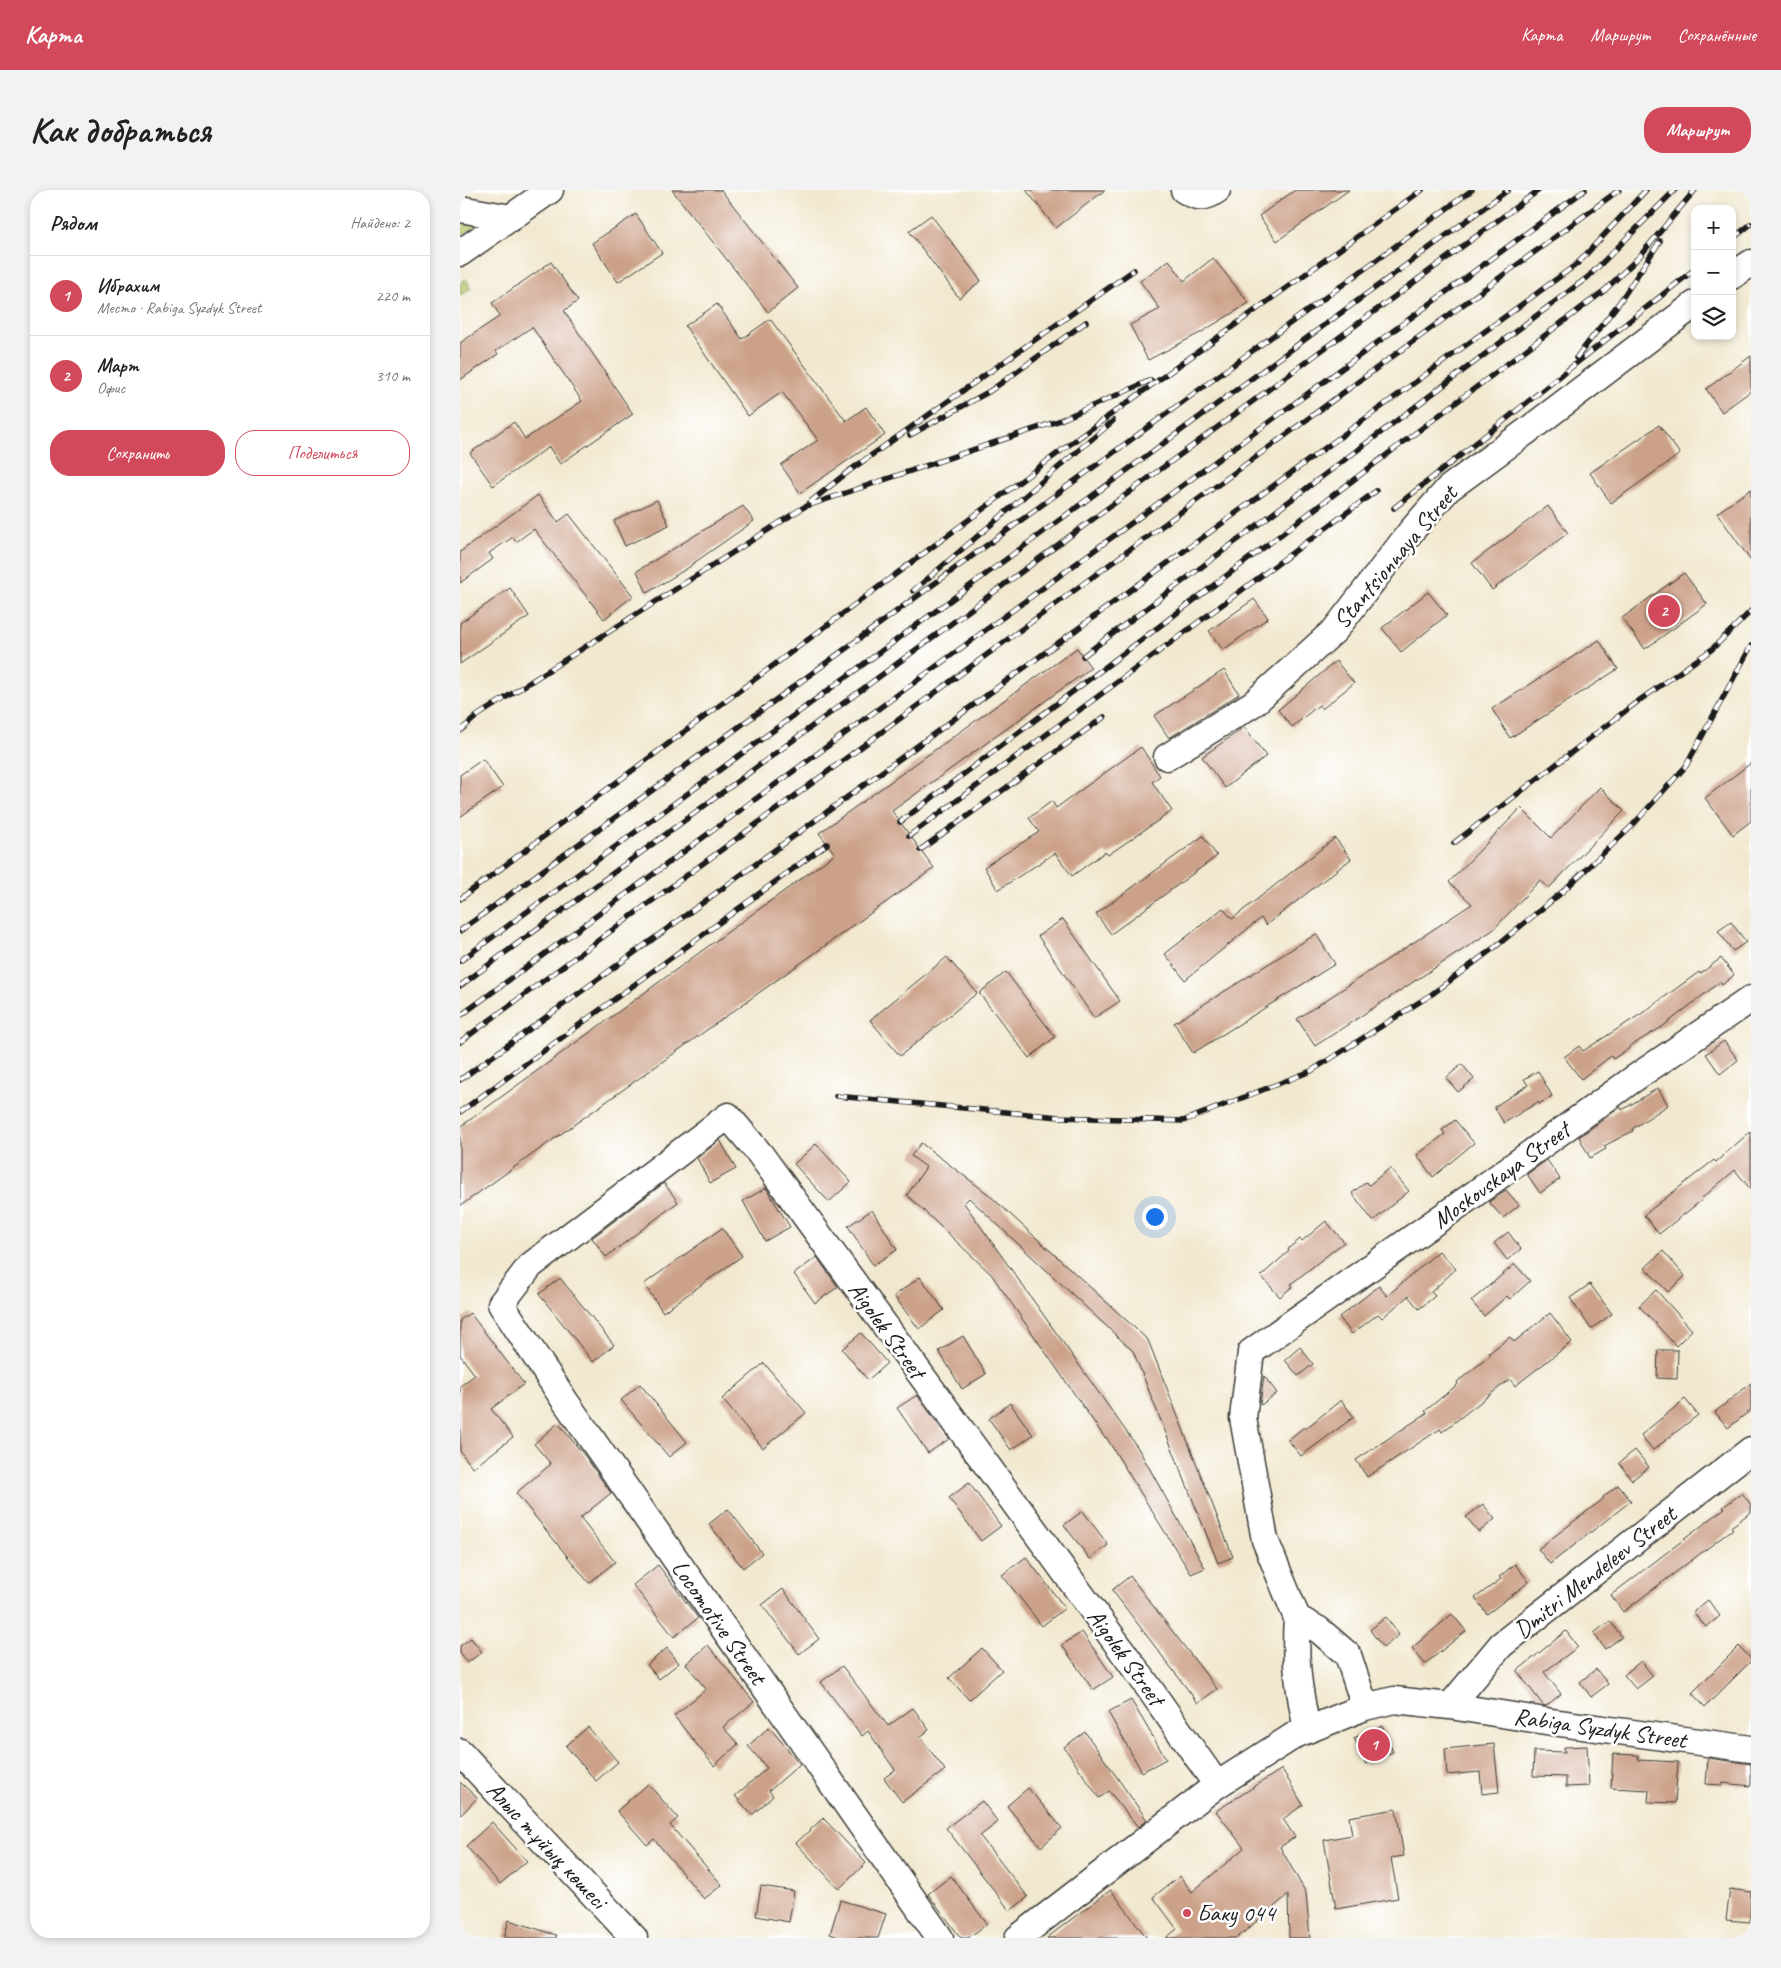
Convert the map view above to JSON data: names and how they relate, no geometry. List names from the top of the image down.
{
  "streets": {
    "street": [
      "Stantsionnaya Street",
      "Moskovskaya Street",
      "Aigolek Street",
      "Dmitri Mendeleev Street",
      "Locomotive Street",
      "Rabiga Syzdyk Street",
      "Алыс тұйық көшесі"
    ]
  },
  "crossings": [
    ["Aigolek Street", "Locomotive Street"],
    ["Aigolek Street", "Rabiga Syzdyk Street"],
    ["Dmitri Mendeleev Street", "Rabiga Syzdyk Street"]
  ],
  "places": ["Баку 044"],
  "page": {
    "header": "Карта",
    "nav": ["Карта", "Маршрут", "Сохранённые"],
    "buttons": [
      "Маршрут",
      ["Сохранить", "Поделиться"]
    ],
    "title": "Как добраться",
    "heading": ["Рядом", "Найдено: 2"],
    "map_buttons": ["+", "−"],
    "list": [
      {
        "mark": "1",
        "name": "Ибрахим",
        "note": "Место · Rabiga Syzdyk Street",
        "value": "220 m"
      },
      {
        "mark": "2",
        "name": "Март",
        "note": "Офис",
        "value": "310 m"
      }
    ],
    "pins": ["2", "1"]
  }
}
